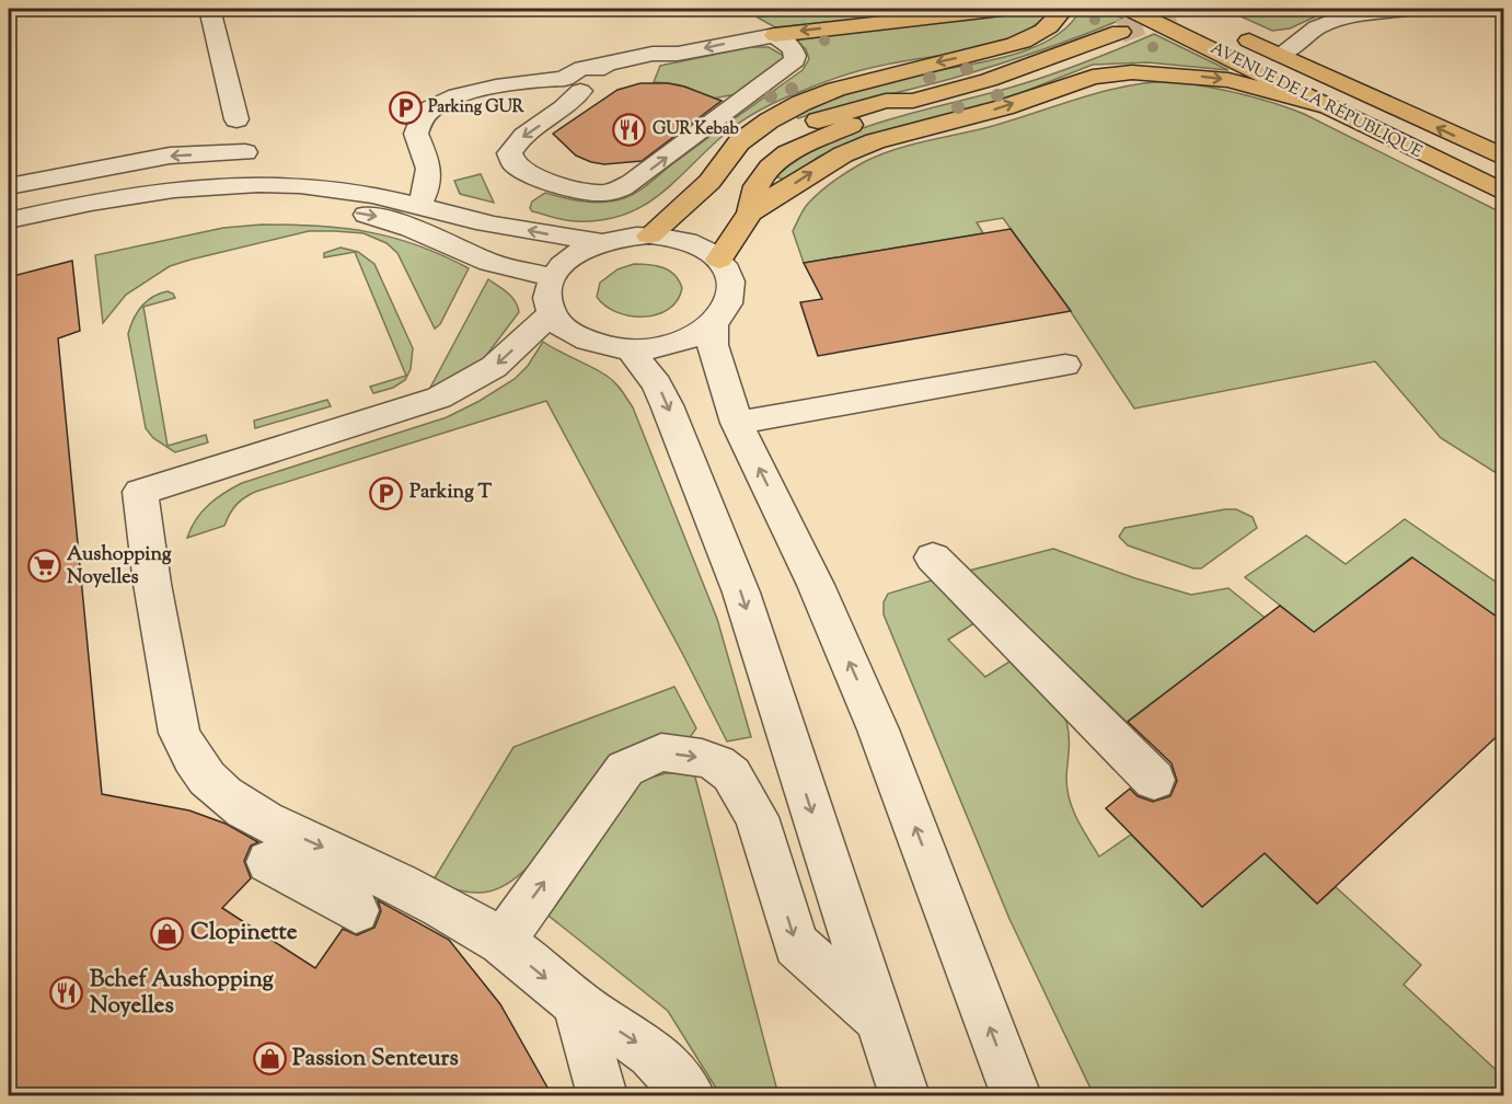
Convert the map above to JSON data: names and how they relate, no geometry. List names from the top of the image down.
{
  "streets": {
    "main road": ["AVENUE DE LA RÉPUBLIQUE"]
  },
  "places": {
    "parking": ["Parking GUR", "Parking T"],
    "restaurant": ["GUR Kebab", "Bchef Aushopping Noyelles"],
    "supermarket": ["Aushopping Noyelles"],
    "shop": ["Clopinette", "Passion Senteurs"]
  }
}
